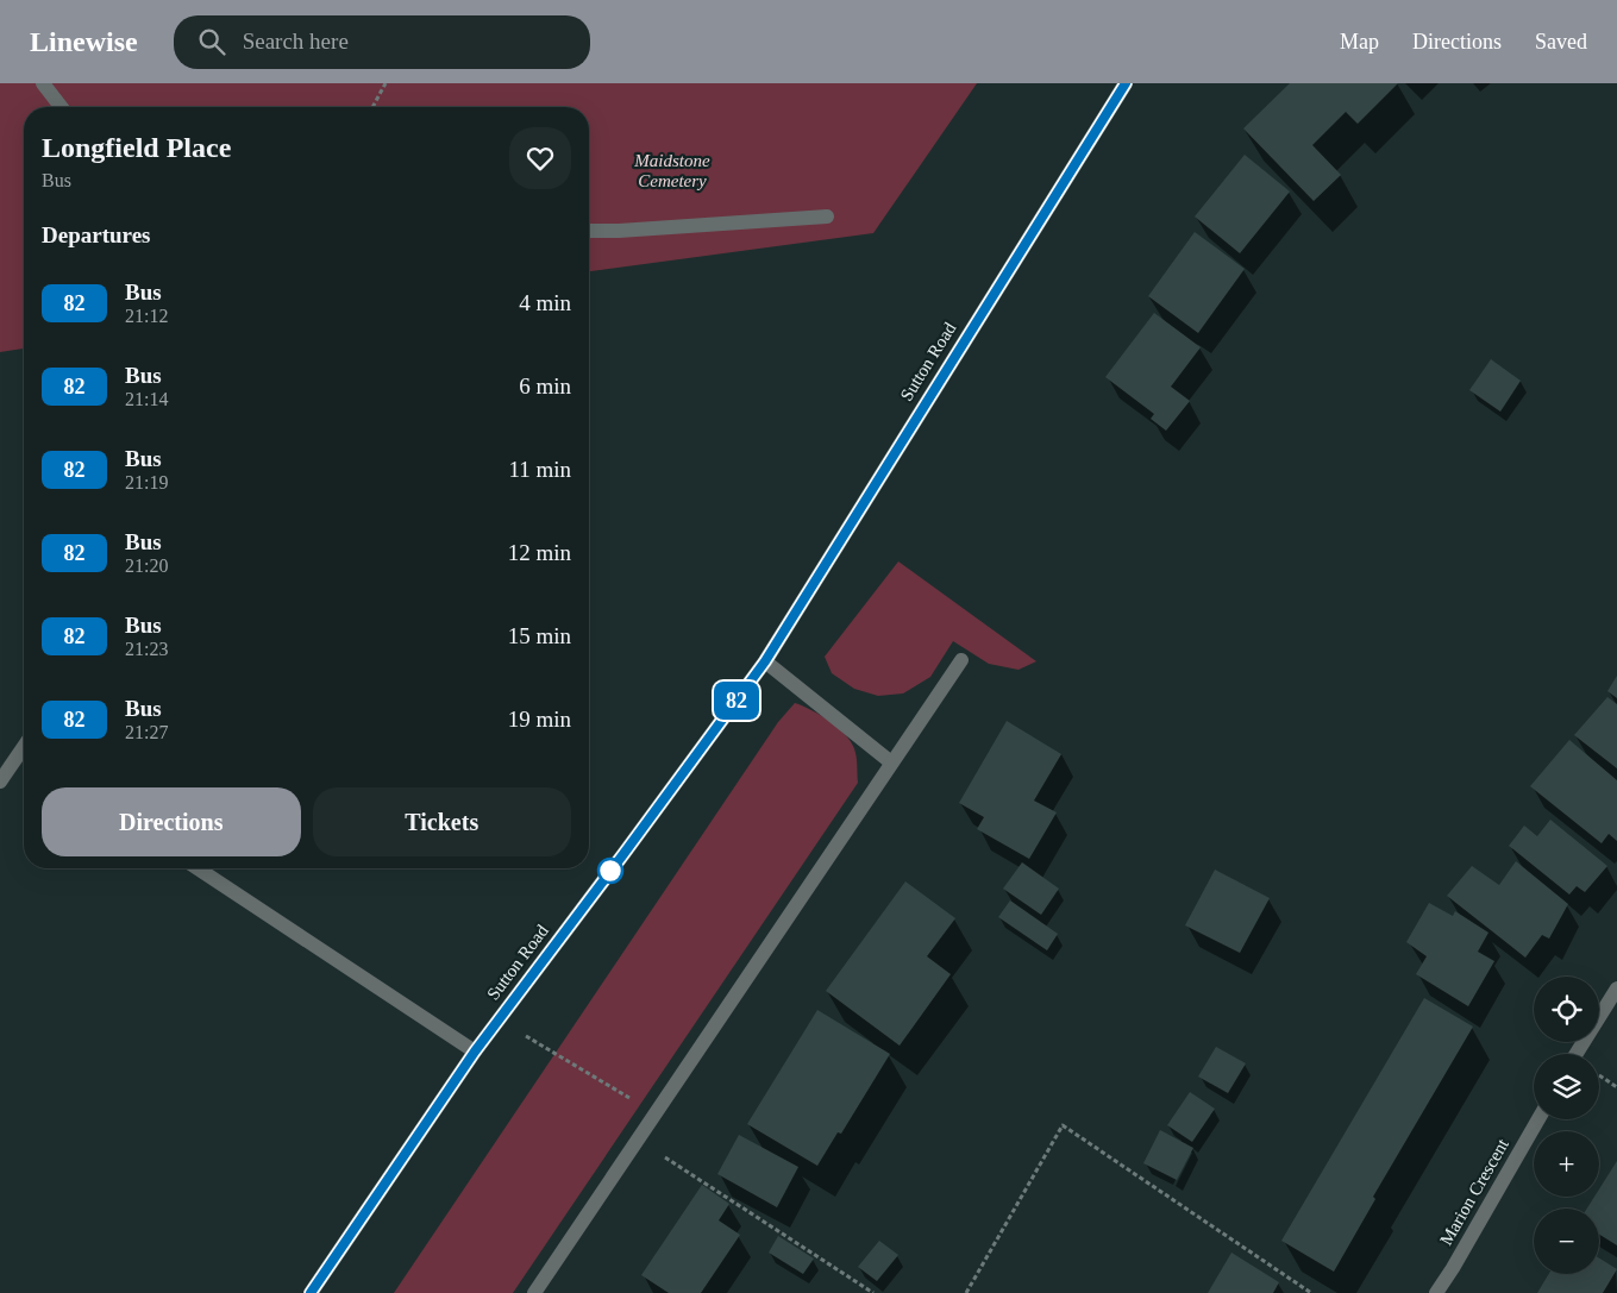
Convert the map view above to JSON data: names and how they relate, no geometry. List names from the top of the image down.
{
  "streets": {
    "main road": ["Sutton Road"],
    "street": ["Marion Crescent"]
  },
  "parks": ["Maidstone Cemetery"],
  "lines": ["bus line 82"],
  "page": {
    "header": "Linewise",
    "search": "Search here",
    "nav": ["Map", "Directions", "Saved"],
    "on_map": "82",
    "heading": [
      ["Longfield Place", "Bus"],
      "Departures"
    ],
    "list": [
      {
        "mark": "82",
        "name": "Bus",
        "note": "21:12",
        "value": "4 min"
      },
      {
        "mark": "82",
        "name": "Bus",
        "note": "21:14",
        "value": "6 min"
      },
      {
        "mark": "82",
        "name": "Bus",
        "note": "21:19",
        "value": "11 min"
      },
      {
        "mark": "82",
        "name": "Bus",
        "note": "21:20",
        "value": "12 min"
      },
      {
        "mark": "82",
        "name": "Bus",
        "note": "21:23",
        "value": "15 min"
      },
      {
        "mark": "82",
        "name": "Bus",
        "note": "21:27",
        "value": "19 min"
      }
    ],
    "buttons": ["Directions", "Tickets"],
    "map_buttons": ["+", "−"]
  }
}
